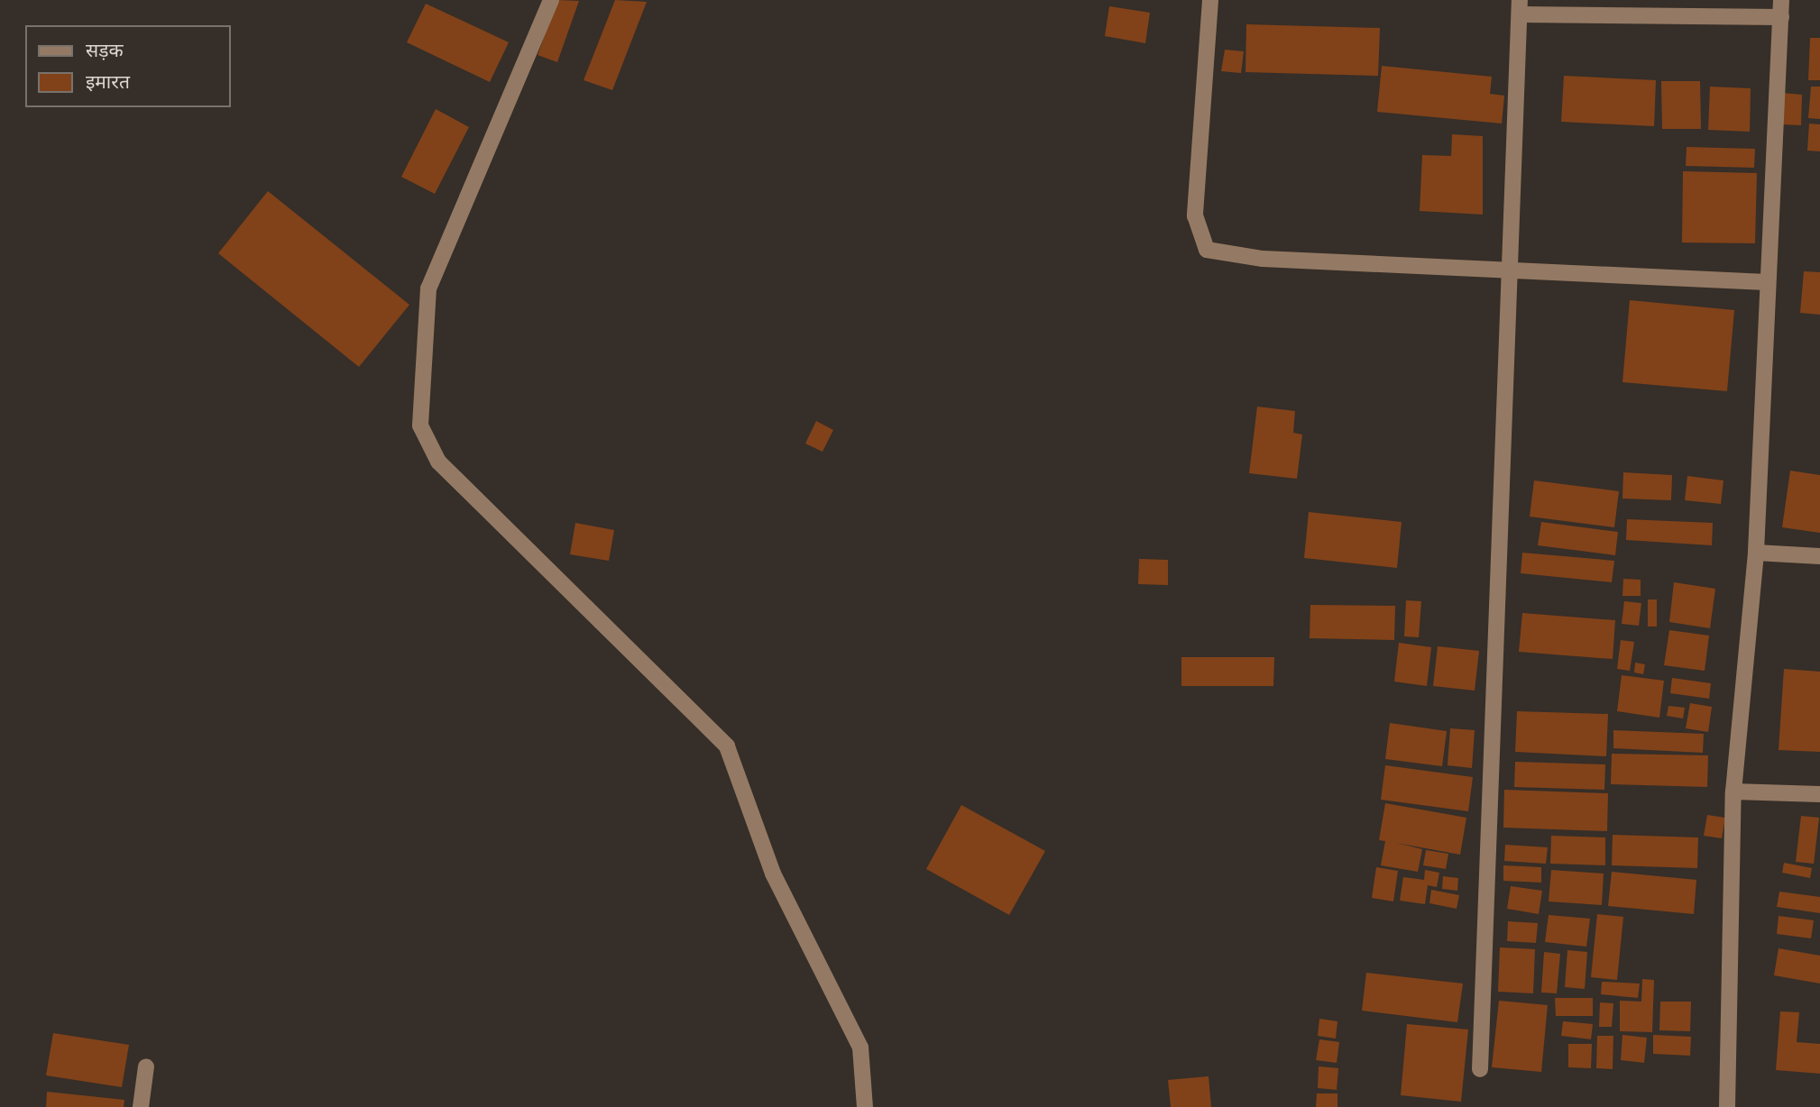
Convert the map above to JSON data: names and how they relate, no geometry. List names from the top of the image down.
{
  "legend": ["सड़क", "इमारत"]
}
